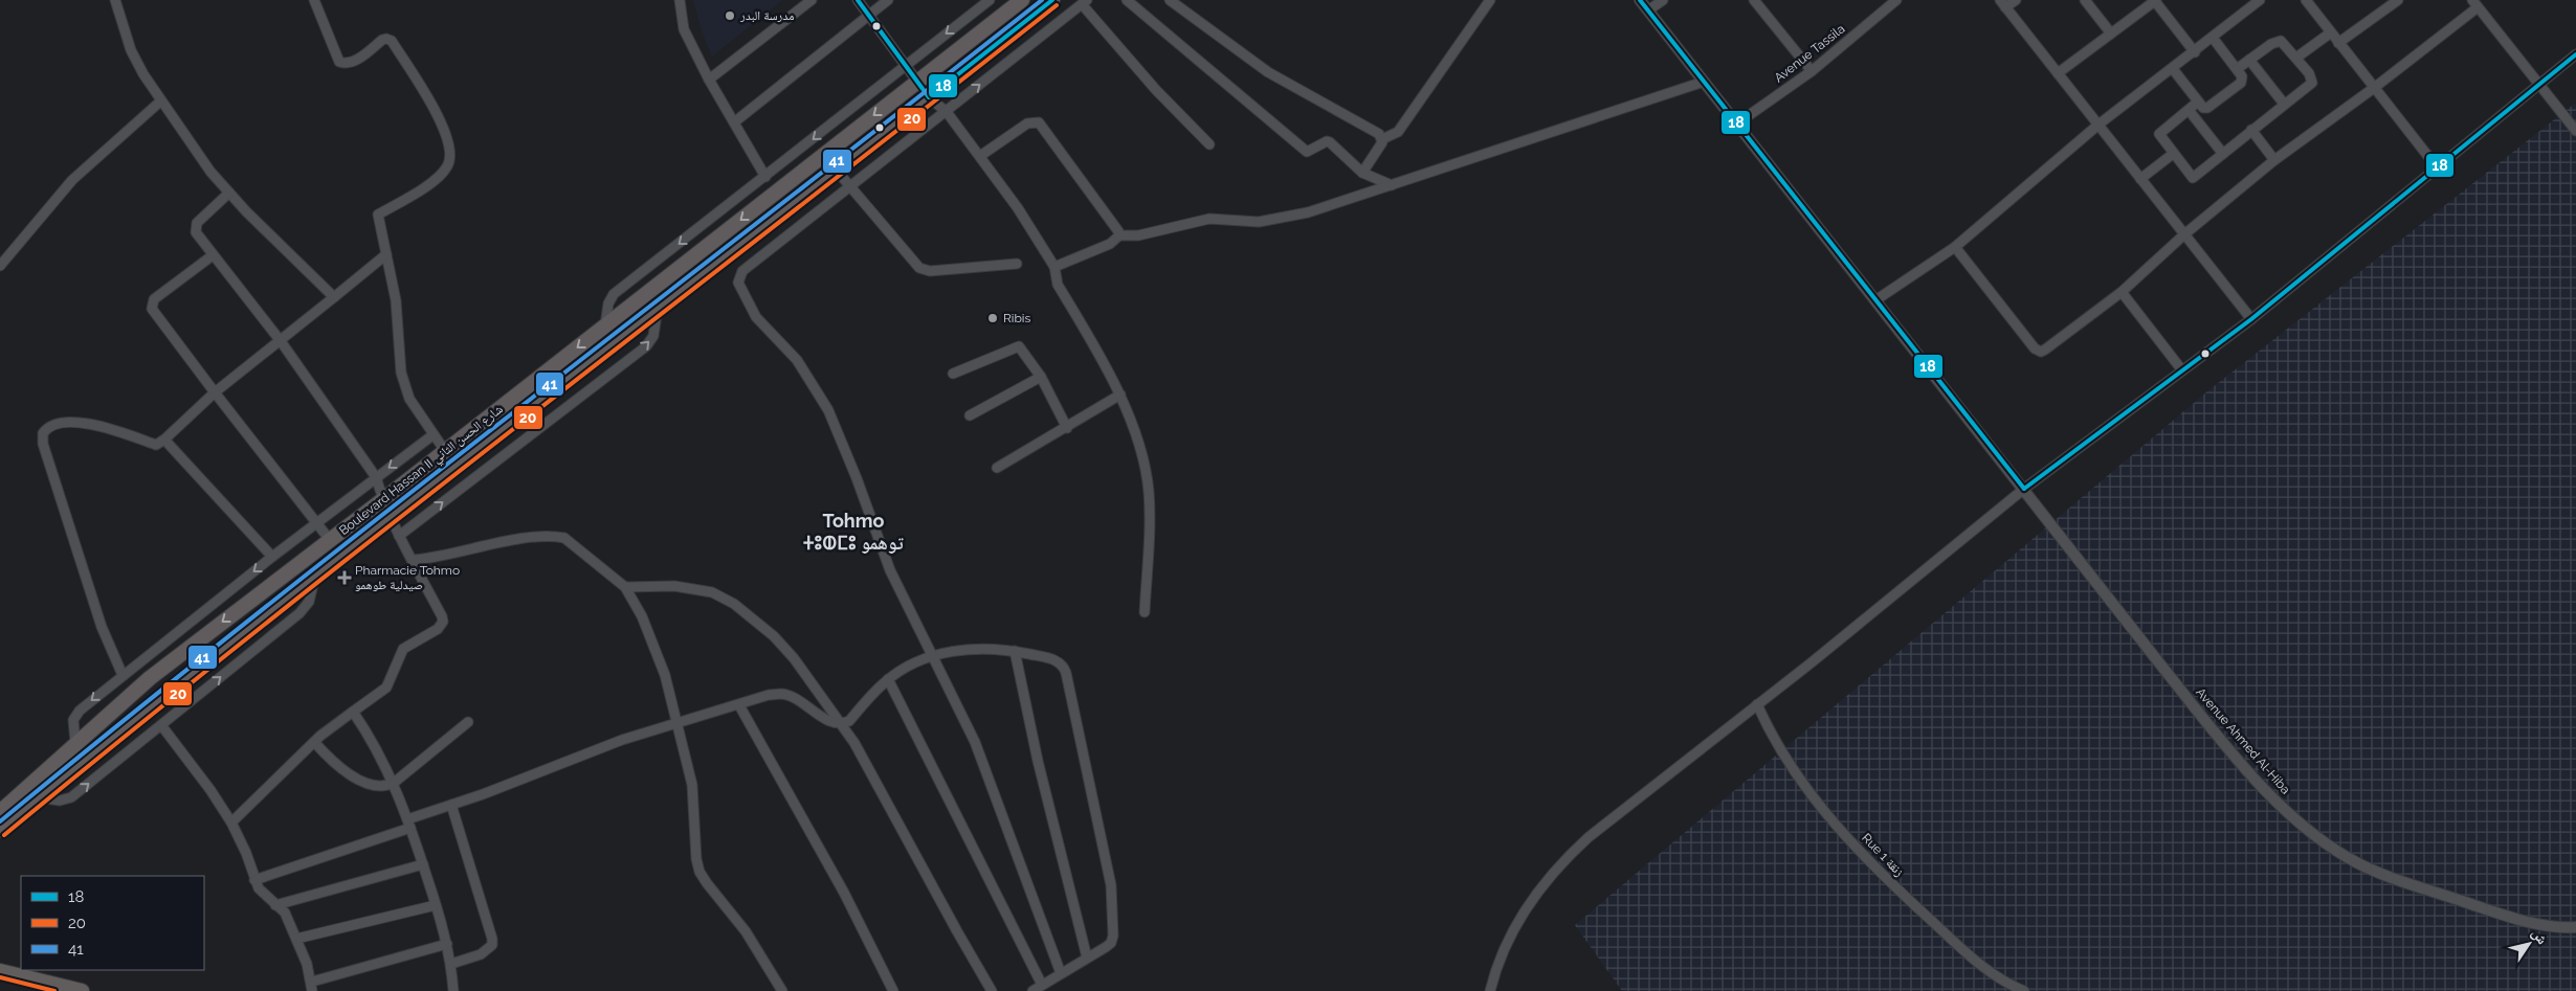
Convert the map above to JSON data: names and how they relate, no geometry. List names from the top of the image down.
{
  "streets": {
    "main road": ["Boulevard Hassan II شارع الحسن الثاني"],
    "street": ["Avenue Tassila", "Avenue Ahmed Al-Hiba", "Rue 1 زنقة"]
  },
  "crossings": [
    ["Avenue Tassila", "Avenue Ahmed Al-Hiba"]
  ],
  "districts": ["Tohmo ⵜⵓⵀⵎⵓ توهمو"],
  "places": {
    "other": ["مدرسة البدر", "Ribis"],
    "health": ["Pharmacie Tohmo صيدلية طوهمو"]
  },
  "lines": ["transit line 18", "transit line 41", "transit line 20"],
  "legend": ["18", "20", "41"],
  "north": "top right"
}
